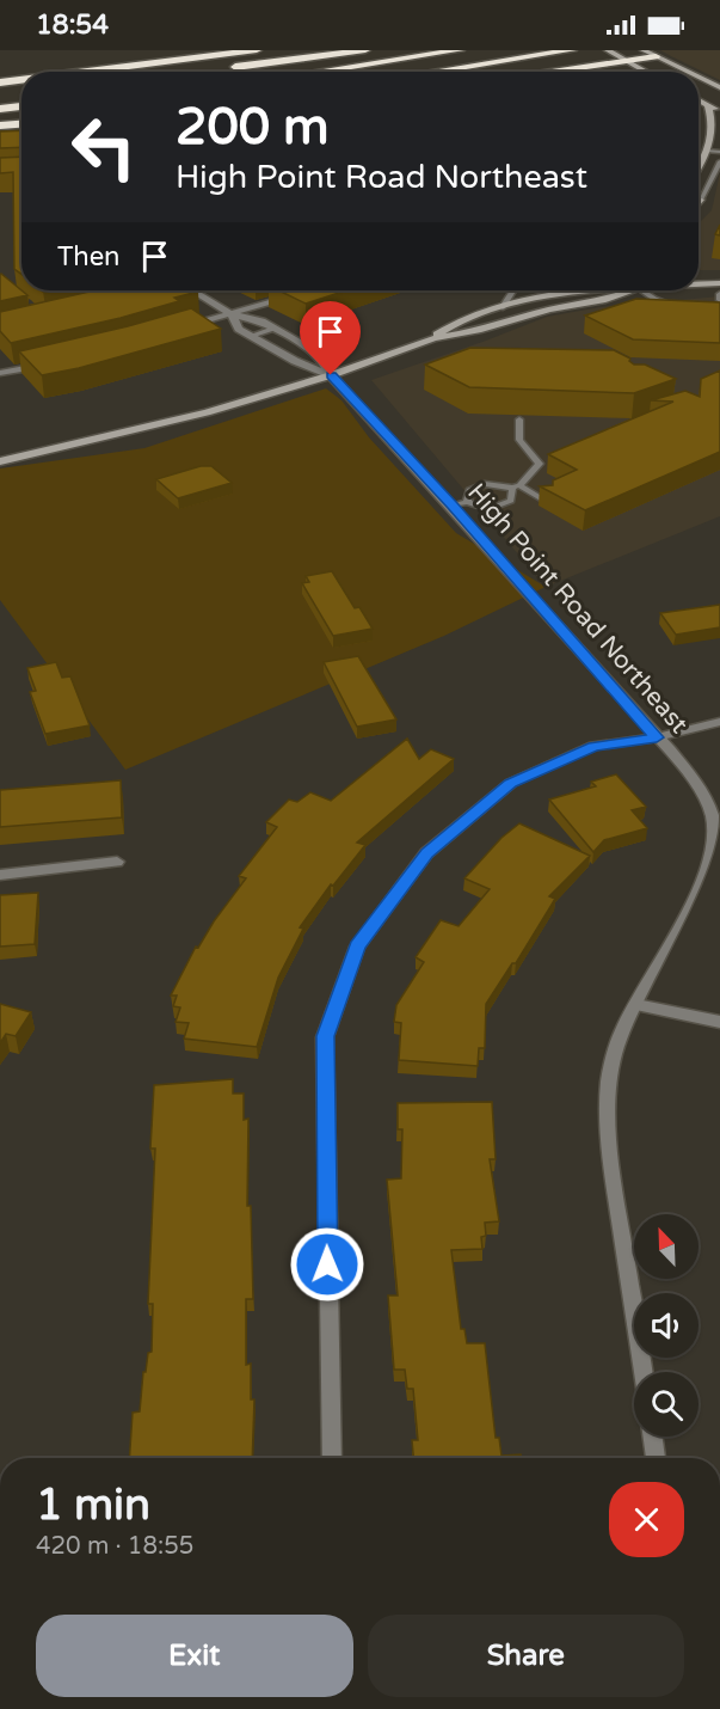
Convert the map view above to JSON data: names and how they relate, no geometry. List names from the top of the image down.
{
  "streets": {
    "street": ["High Point Road Northeast"]
  },
  "north": "top left",
  "page": {
    "status": "18:54",
    "turn": ["200 m", "High Point Road Northeast"],
    "then": "Then",
    "heading": ["1 min", "420 m · 18:55"],
    "buttons": ["Exit", "Share"]
  }
}
